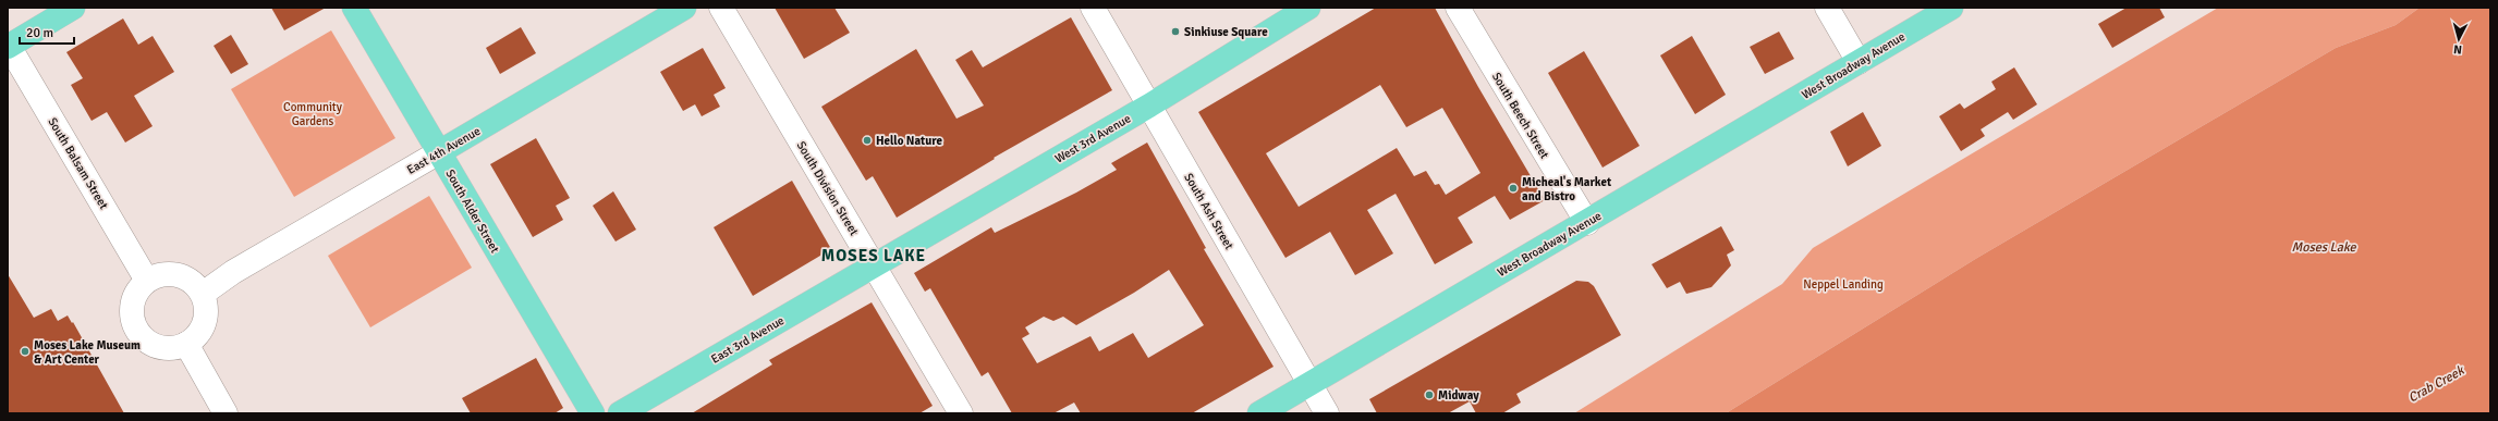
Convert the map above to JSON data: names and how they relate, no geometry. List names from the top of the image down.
{
  "streets": {
    "main road": [
      "West Broadway Avenue",
      "West 3rd Avenue",
      "East 4th Avenue",
      "South Alder Street",
      "East 3rd Avenue"
    ],
    "street": [
      "South Beech Street",
      "South Balsam Street",
      "South Division Street",
      "South Ash Street"
    ]
  },
  "crossings": [
    ["West Broadway Avenue", "South Beech Street"],
    ["West Broadway Avenue", "South Ash Street"],
    ["West 3rd Avenue", "South Division Street"],
    ["West 3rd Avenue", "South Ash Street"],
    ["West 3rd Avenue", "East 3rd Avenue"],
    ["East 4th Avenue", "South Balsam Street"],
    ["East 4th Avenue", "South Alder Street"],
    ["South Division Street", "East 3rd Avenue"]
  ],
  "districts": ["MOSES LAKE"],
  "water": ["Moses Lake", "Crab Creek"],
  "parks": ["Community Gardens", "Neppel Landing"],
  "places": [
    "Sinkiuse Square",
    "Hello Nature",
    "Micheal's Market and Bistro",
    "Moses Lake Museum & Art Center",
    "Midway"
  ],
  "scale_bar": "20 m",
  "north": "bottom"
}
